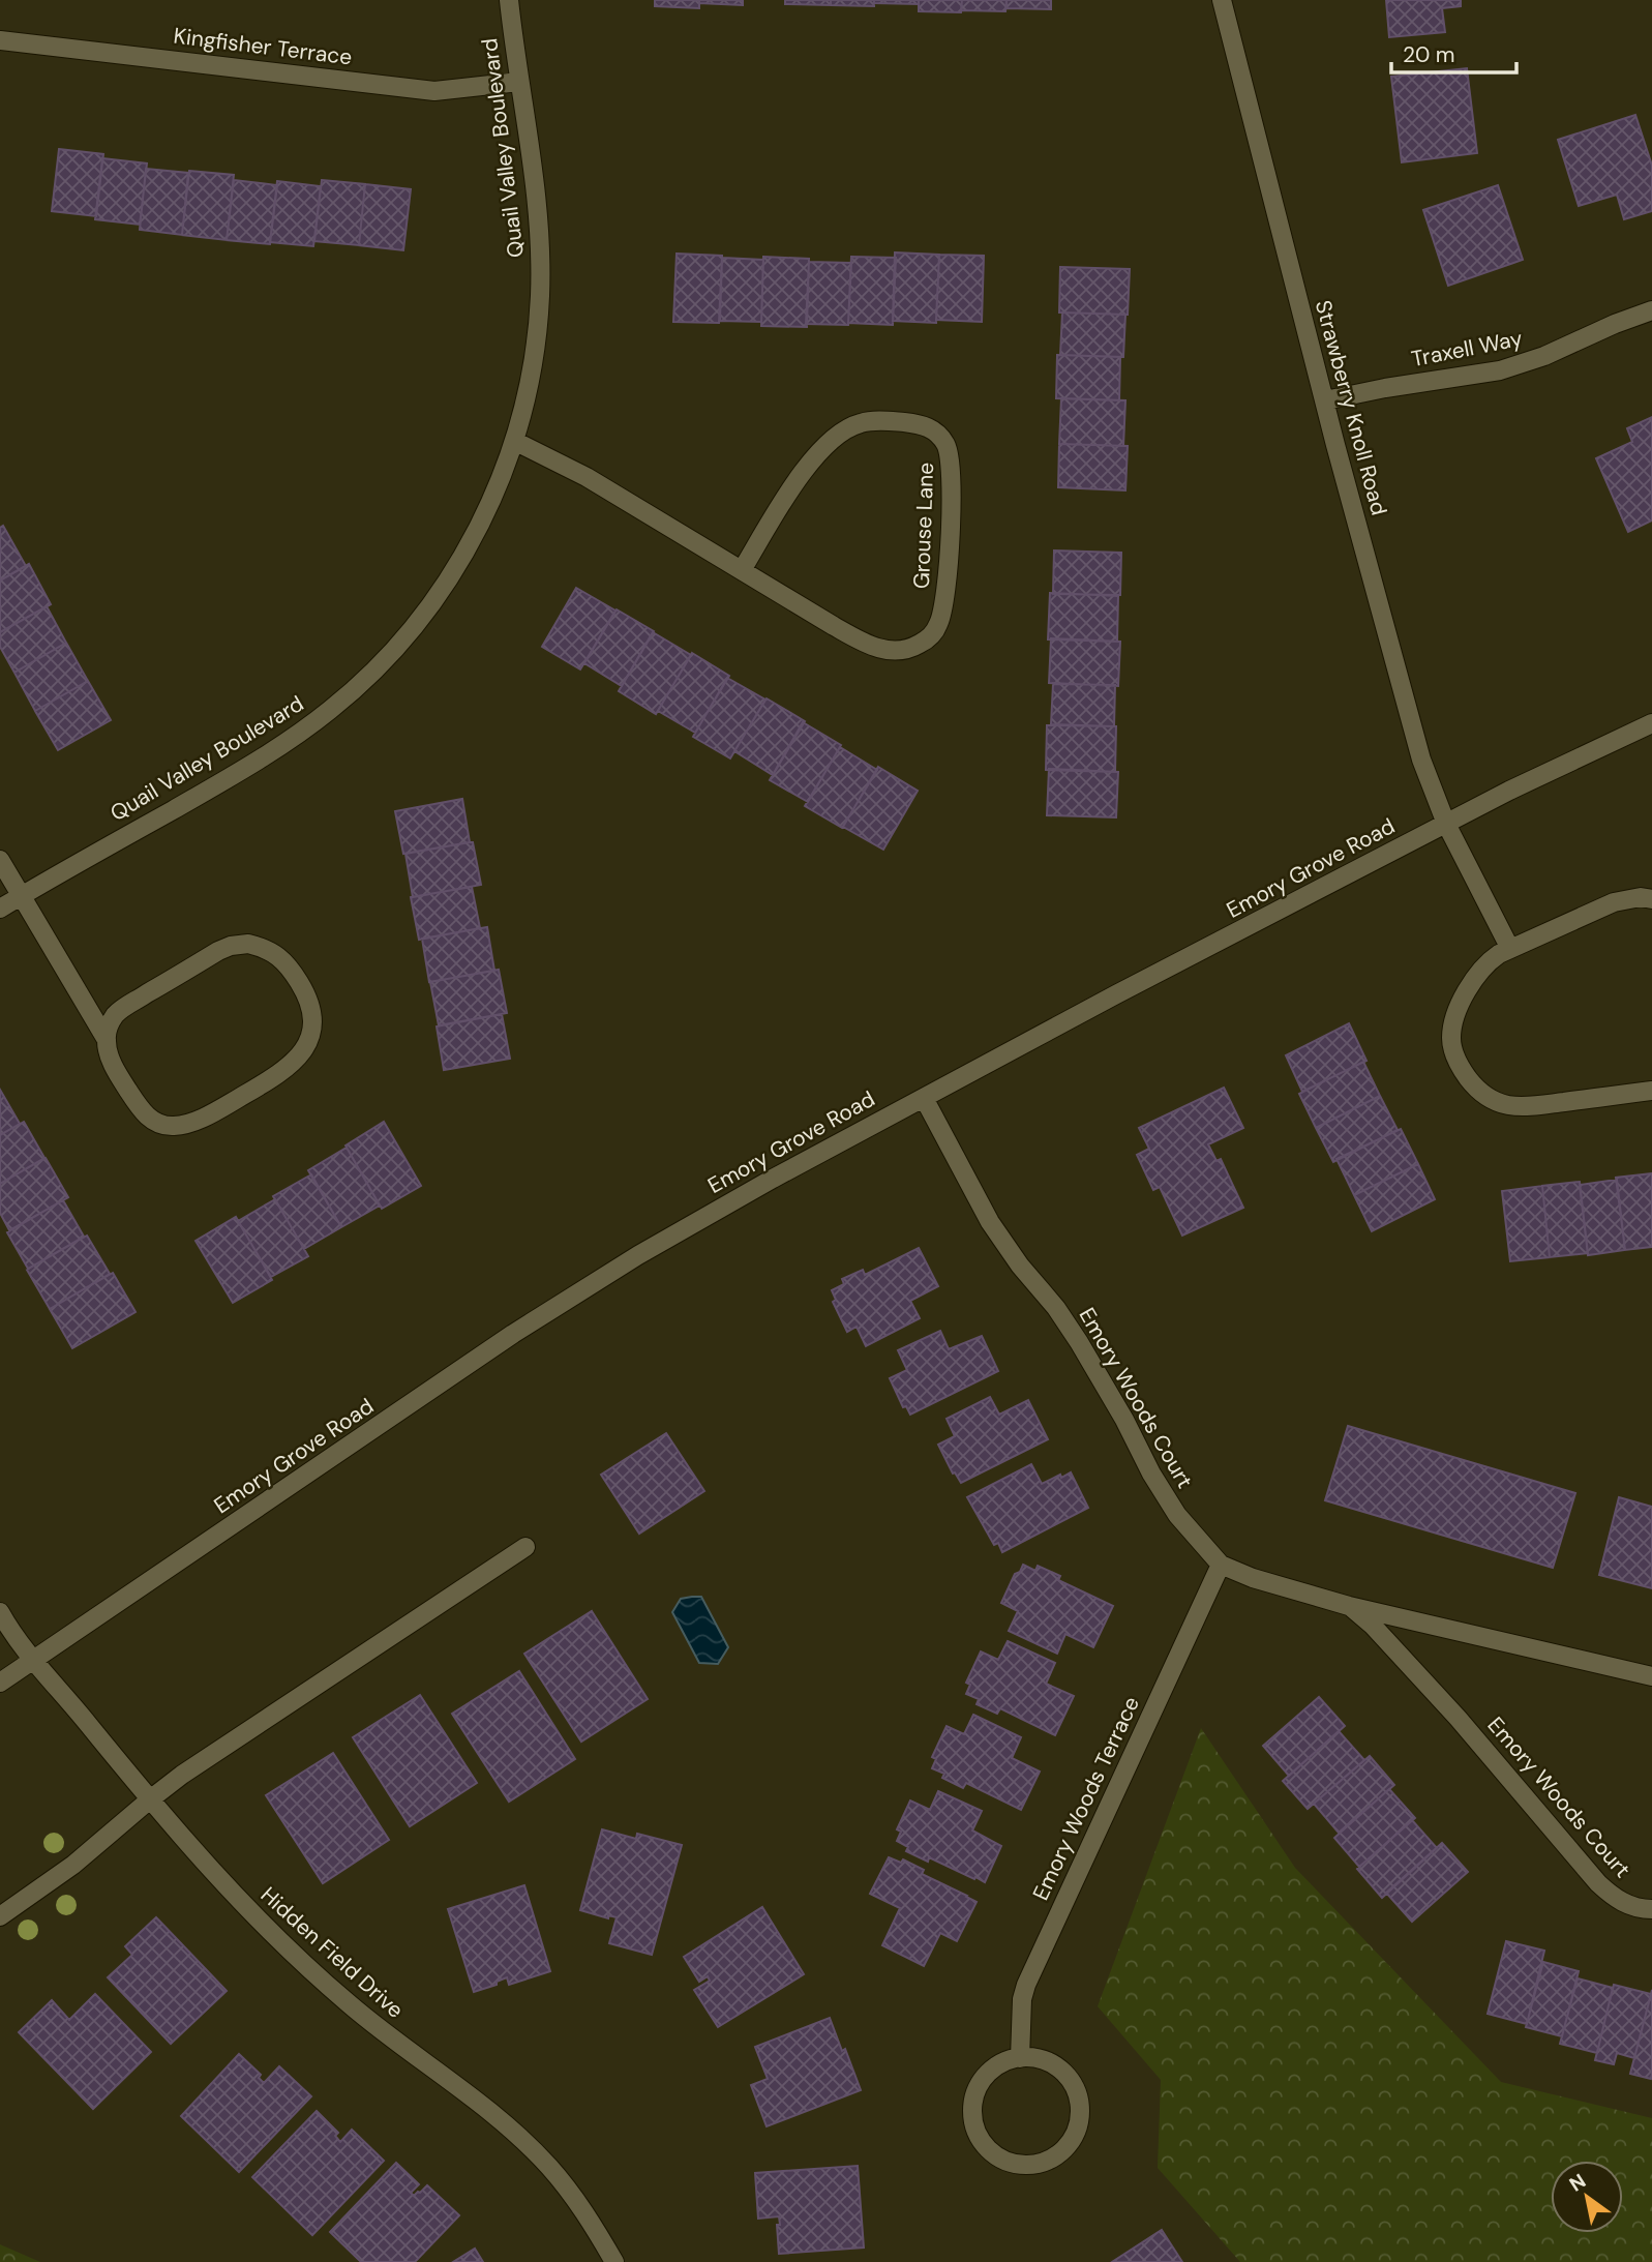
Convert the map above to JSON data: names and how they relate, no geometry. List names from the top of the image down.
{
  "streets": {
    "street": [
      "Kingfisher Terrace",
      "Quail Valley Boulevard",
      "Traxell Way",
      "Strawberry Knoll Road",
      "Grouse Lane",
      "Emory Grove Road",
      "Emory Woods Court",
      "Emory Woods Terrace",
      "Hidden Field Drive"
    ]
  },
  "crossings": [
    ["Kingfisher Terrace", "Quail Valley Boulevard"],
    ["Quail Valley Boulevard", "Grouse Lane"],
    ["Traxell Way", "Strawberry Knoll Road"],
    ["Strawberry Knoll Road", "Emory Grove Road"],
    ["Emory Grove Road", "Emory Woods Court"],
    ["Emory Grove Road", "Hidden Field Drive"],
    ["Emory Woods Court", "Emory Woods Terrace"]
  ],
  "scale_bar": "20 m",
  "north": "top left"
}
